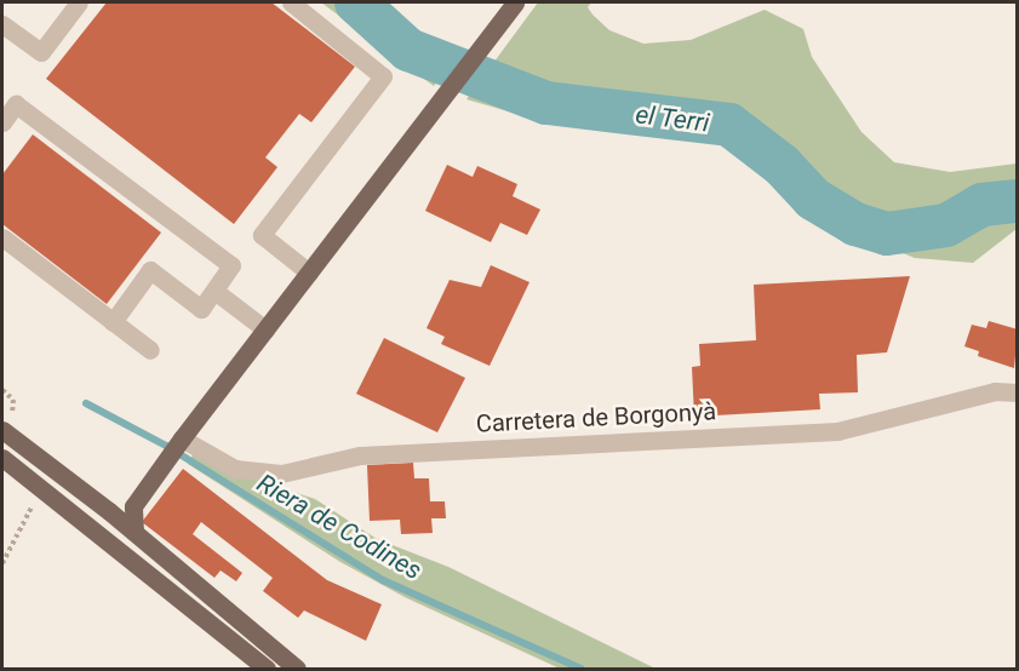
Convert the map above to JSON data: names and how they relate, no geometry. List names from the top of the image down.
{
  "streets": {
    "street": ["Carretera de Borgonyà"]
  },
  "water": ["el Terri", "Riera de Codines"]
}
